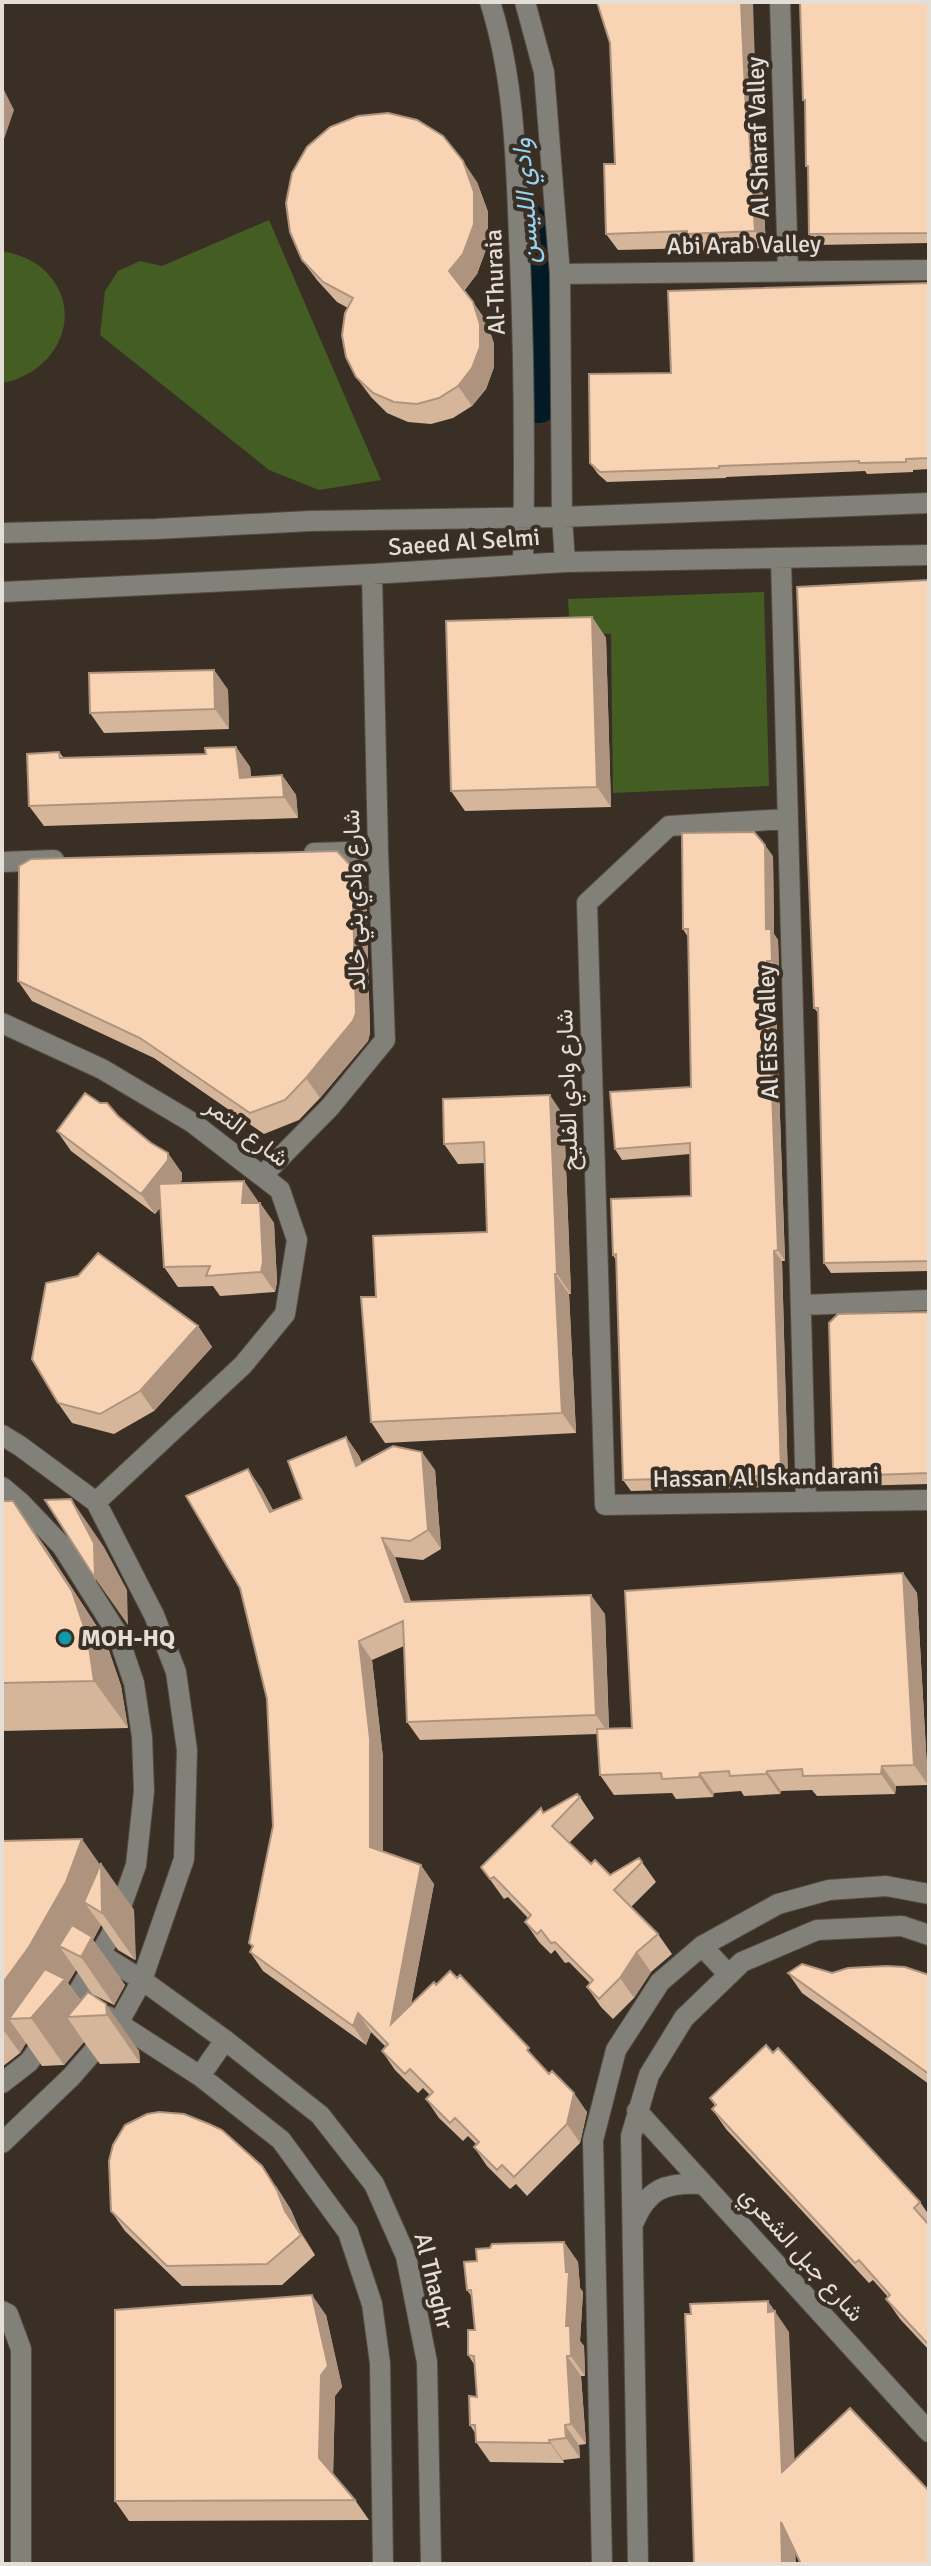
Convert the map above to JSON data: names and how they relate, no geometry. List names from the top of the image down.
{
  "streets": {
    "street": [
      "Al Sharaf Valley",
      "Abi Arab Valley",
      "Al-Thuraia",
      "Saeed Al Selmi",
      "شارع وادي بني خالد",
      "Al Eiss Valley",
      "شارع وادي الفليح",
      "شارع التمر",
      "Hassan Al Iskandarani",
      "شارع جبل الشعري",
      "Al Thaghr"
    ]
  },
  "crossings": [
    ["Al Sharaf Valley", "Abi Arab Valley"],
    ["Al-Thuraia", "Saeed Al Selmi"],
    ["Saeed Al Selmi", "شارع وادي بني خالد"],
    ["Saeed Al Selmi", "Al Eiss Valley"],
    ["شارع وادي بني خالد", "شارع التمر"],
    ["Al Eiss Valley", "شارع وادي الفليح"],
    ["Al Eiss Valley", "Hassan Al Iskandarani"],
    ["شارع وادي الفليح", "Hassan Al Iskandarani"]
  ],
  "water": ["وادي الليسن"],
  "places": ["MOH-HQ"]
}
